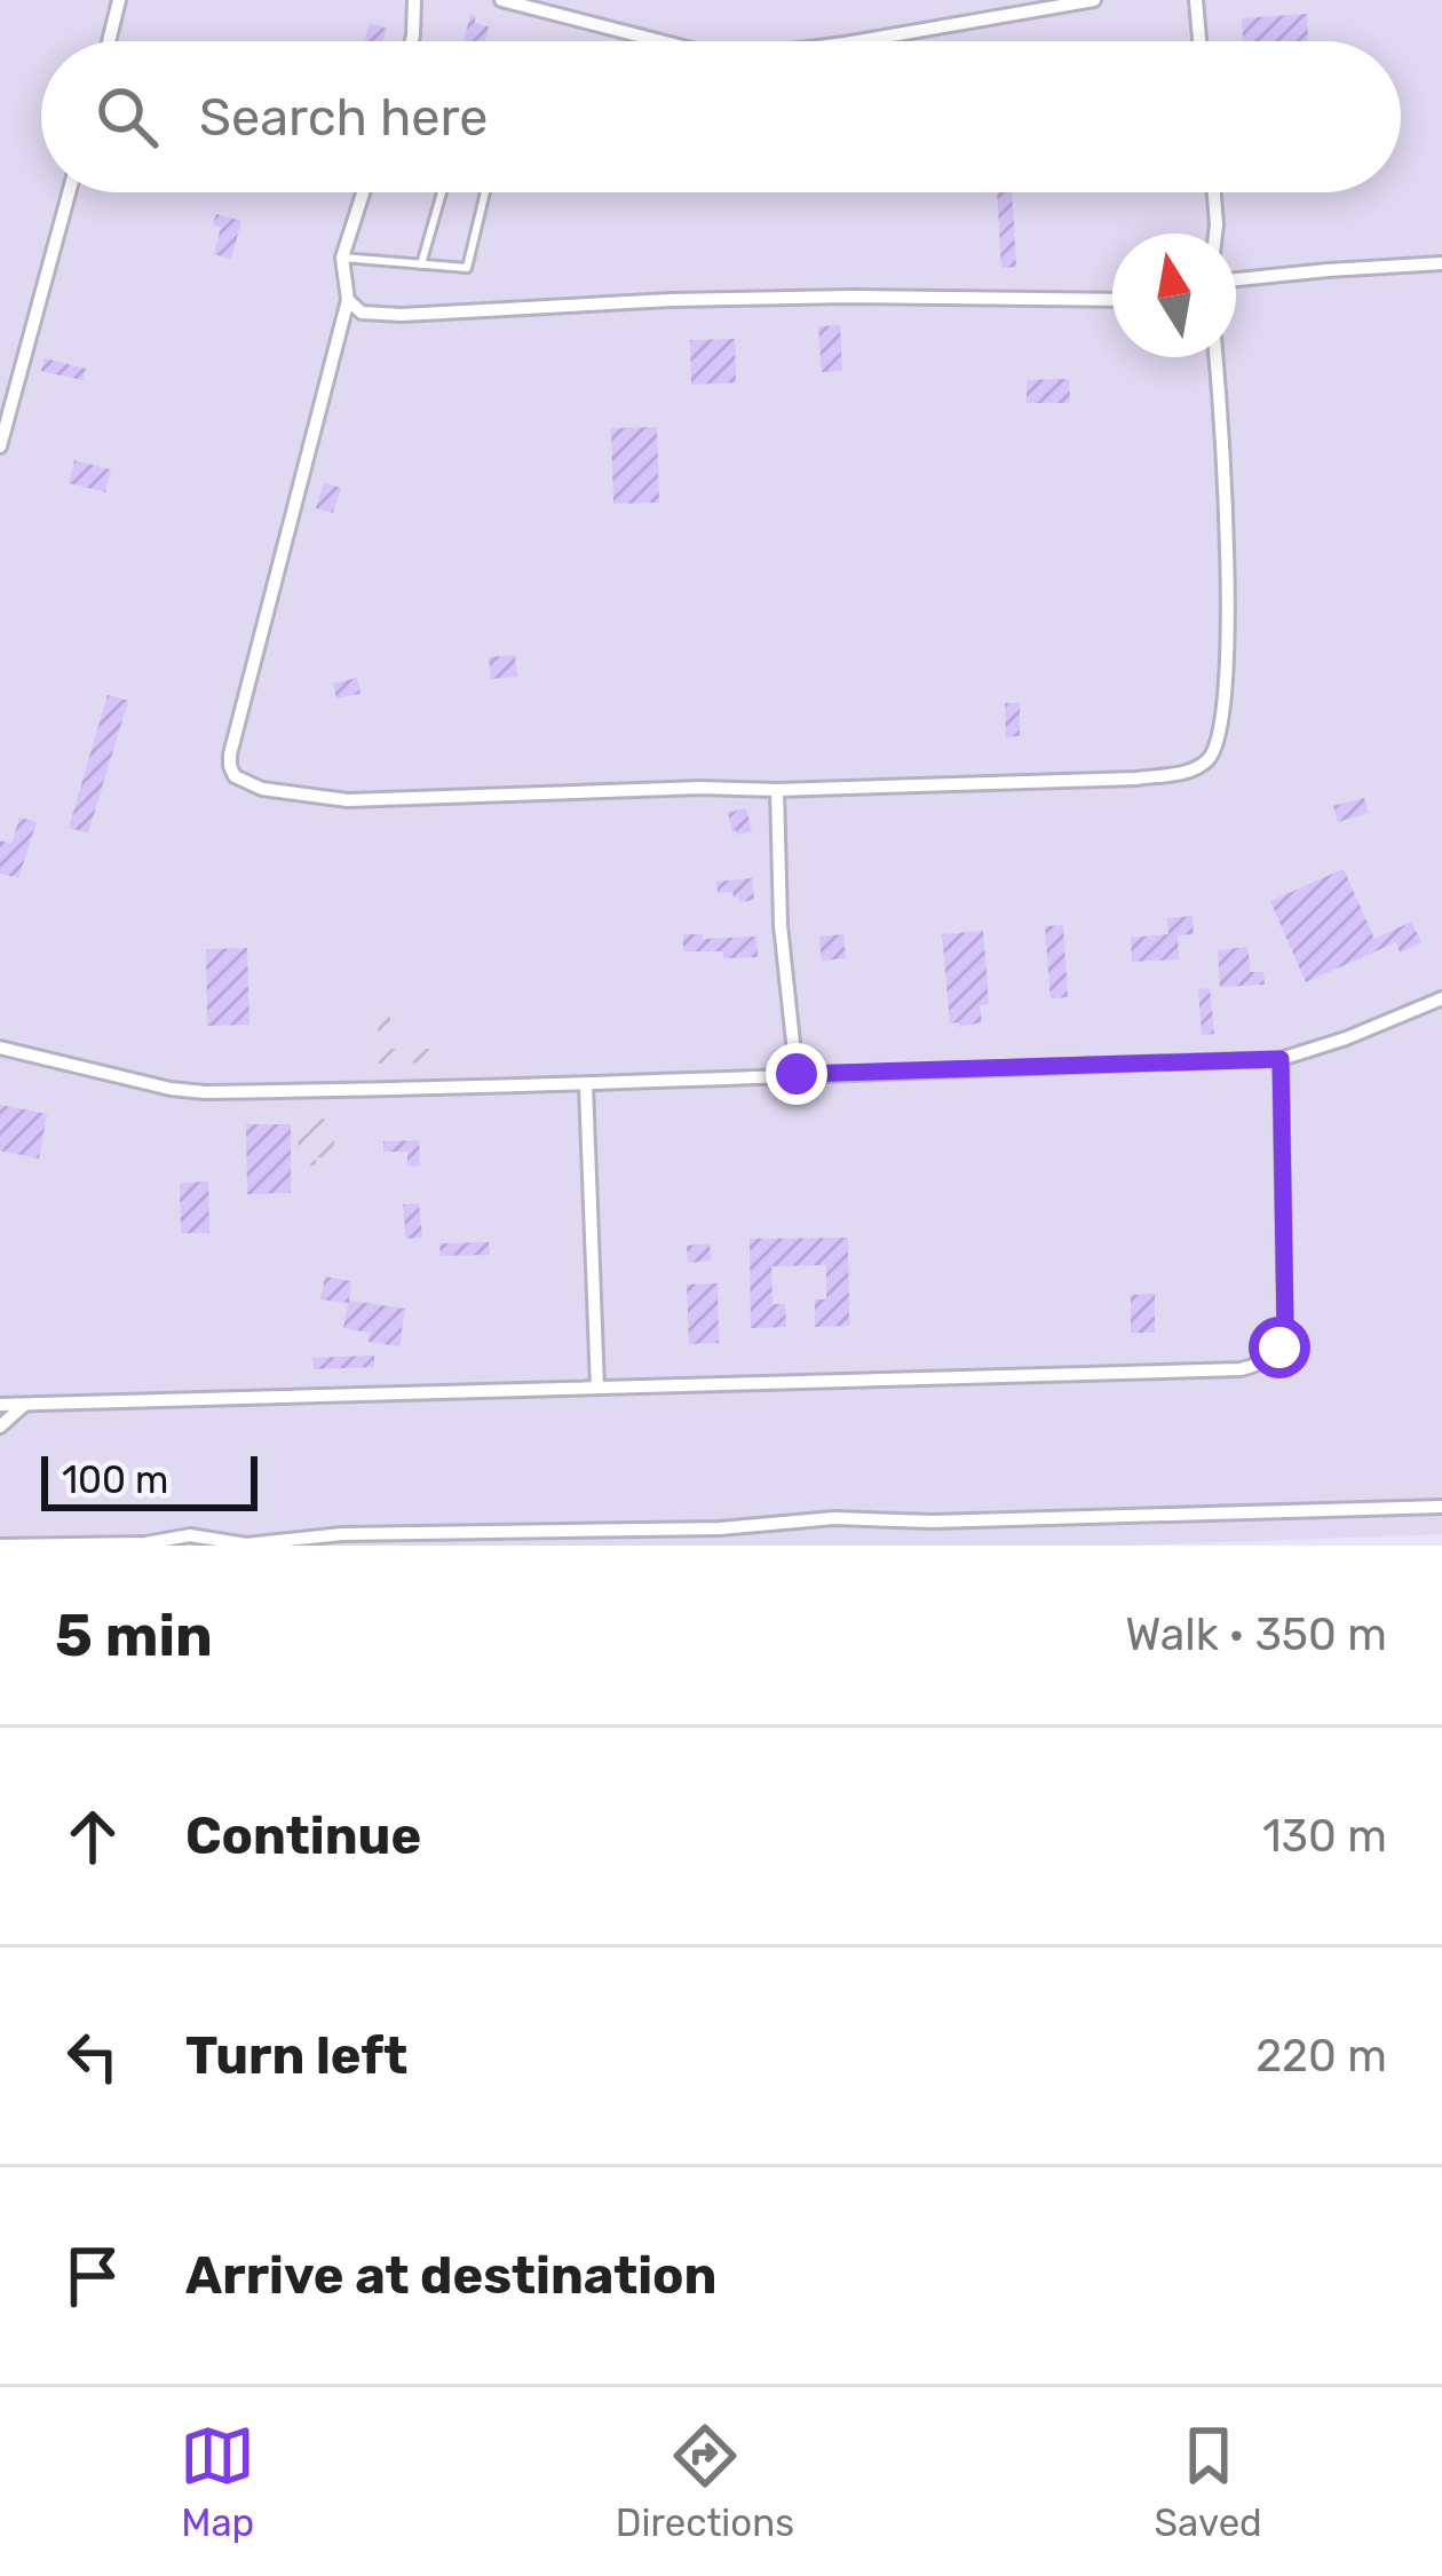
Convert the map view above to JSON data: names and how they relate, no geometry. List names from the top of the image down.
{
  "scale_bar": "100 m",
  "north": "top",
  "page": {
    "search": "Search here",
    "scale": "100 m",
    "heading": ["5 min", "Walk · 350 m"],
    "list": [
      ["Continue", "130 m"],
      ["Turn left", "220 m"],
      "Arrive at destination"
    ],
    "nav": ["Map", "Directions", "Saved"]
  }
}
